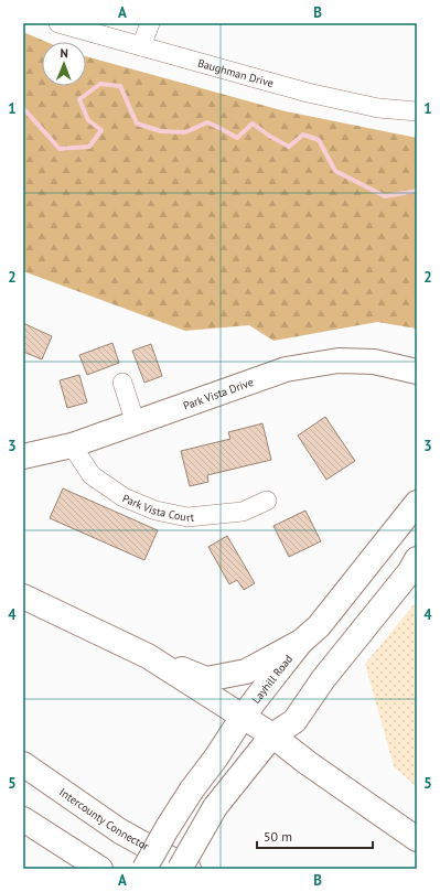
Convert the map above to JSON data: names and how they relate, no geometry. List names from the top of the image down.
{
  "streets": {
    "main road": ["Park Vista Drive", "Layhill Road", "Intercounty Connector"],
    "street": ["Baughman Drive", "Park Vista Court"]
  },
  "crossings": [
    ["Park Vista Drive", "Park Vista Court"]
  ],
  "scale_bar": "50 m",
  "north": "top",
  "grid": {
    "columns": ["A", "B"],
    "rows": [
      "1",
      "2",
      "3",
      "4",
      "5"
    ]
  }
}
